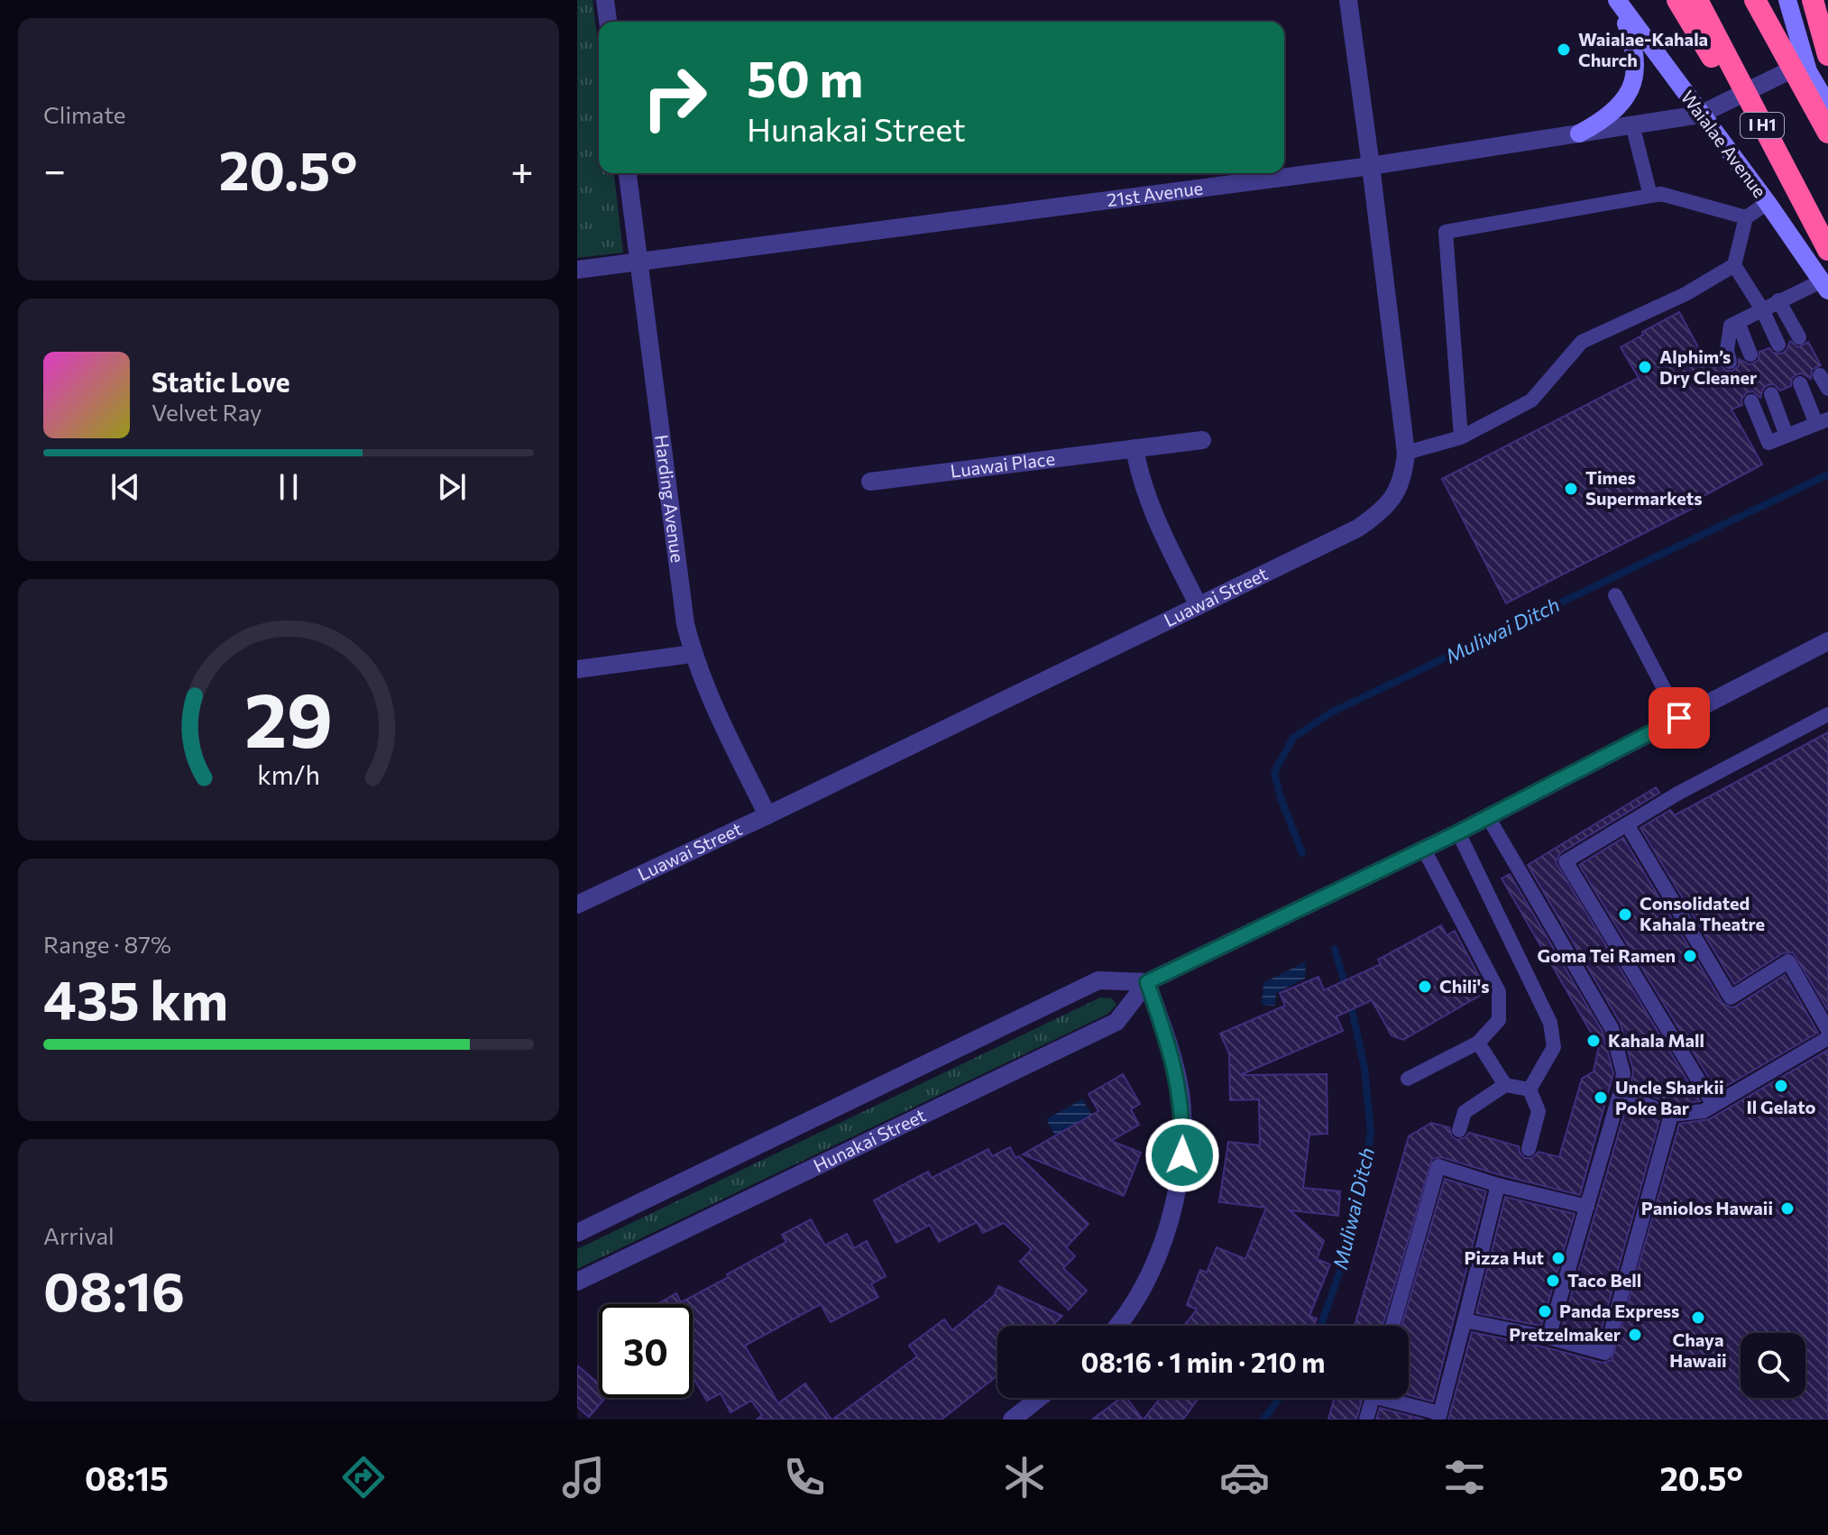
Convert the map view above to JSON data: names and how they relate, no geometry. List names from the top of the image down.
{
  "streets": {
    "highway": ["I H1"],
    "main road": ["Waialae Avenue"],
    "street": [
      "21st Avenue",
      "Luawai Place",
      "Harding Avenue",
      "Luawai Street",
      "Hunakai Street"
    ]
  },
  "crossings": [
    ["Waialae Avenue", "21st Avenue"],
    ["21st Avenue", "Harding Avenue"],
    ["21st Avenue", "Luawai Street"],
    ["Harding Avenue", "Luawai Street"]
  ],
  "water": ["Muliwai Ditch"],
  "places": [
    "Waialae-Kahala Church",
    "Alphim’s Dry Cleaner",
    "Times Supermarkets",
    "Consolidated Kahala Theatre",
    "Goma Tei Ramen",
    "Chili's",
    "Kahala Mall",
    "Il Gelato",
    "Uncle Sharkii Poke Bar",
    "Paniolos Hawaii",
    "Pizza Hut",
    "Taco Bell",
    "Panda Express",
    "Chaya Hawaii",
    "Pretzelmaker"
  ],
  "page": {
    "tile": [
      "Climate",
      ["Range · 87%", "435 km"],
      ["Arrival", "08:16"]
    ],
    "turn": ["50 m", "Hunakai Street"],
    "heat": ["−", "20.5°", "+"],
    "song": ["Static Love", "Velvet Ray"],
    "limit": "30",
    "trip": "08:16 · 1 min · 210 m",
    "tabs": ["08:15", "20.5°"],
    "gauge": ["29", "km/h"]
  }
}
